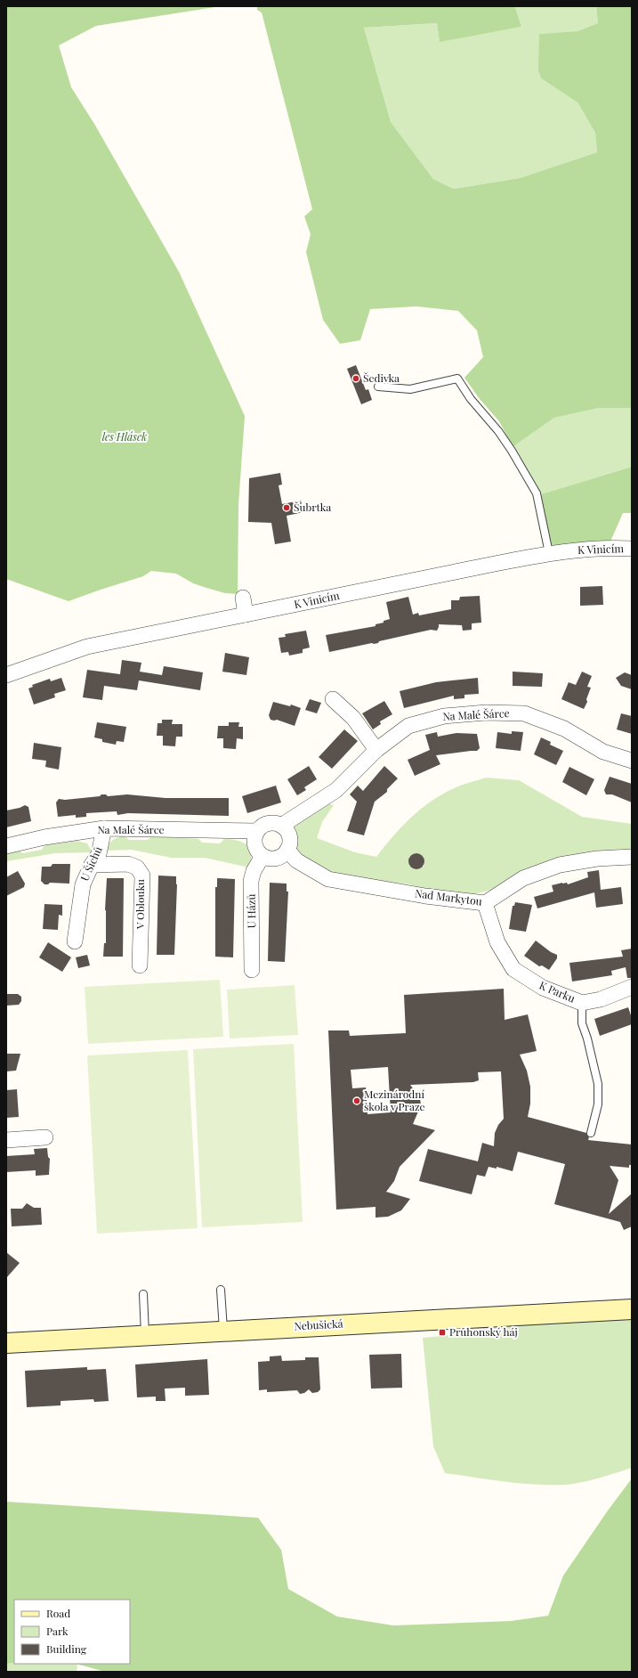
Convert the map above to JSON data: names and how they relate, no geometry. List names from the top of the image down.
{
  "streets": {
    "street": [
      "K Vinicím",
      "Na Malé Šárce",
      "U Šíchů",
      "Nad Markytou",
      "V Oblouku",
      "U Házů",
      "K Parku",
      "Nebušická"
    ]
  },
  "crossings": [
    ["Na Malé Šárce", "U Šíchů"],
    ["Na Malé Šárce", "Nad Markytou"],
    ["Na Malé Šárce", "U Házů"],
    ["U Šíchů", "V Oblouku"],
    ["Nad Markytou", "U Házů"],
    ["Nad Markytou", "K Parku"]
  ],
  "parks": ["les Hlásek"],
  "places": {
    "other": ["Šedivka", "Šubrtka", "Mezinárodní škola v Praze"],
    "transit": ["Průhonský háj"]
  },
  "legend": ["Road", "Park", "Building"]
}
